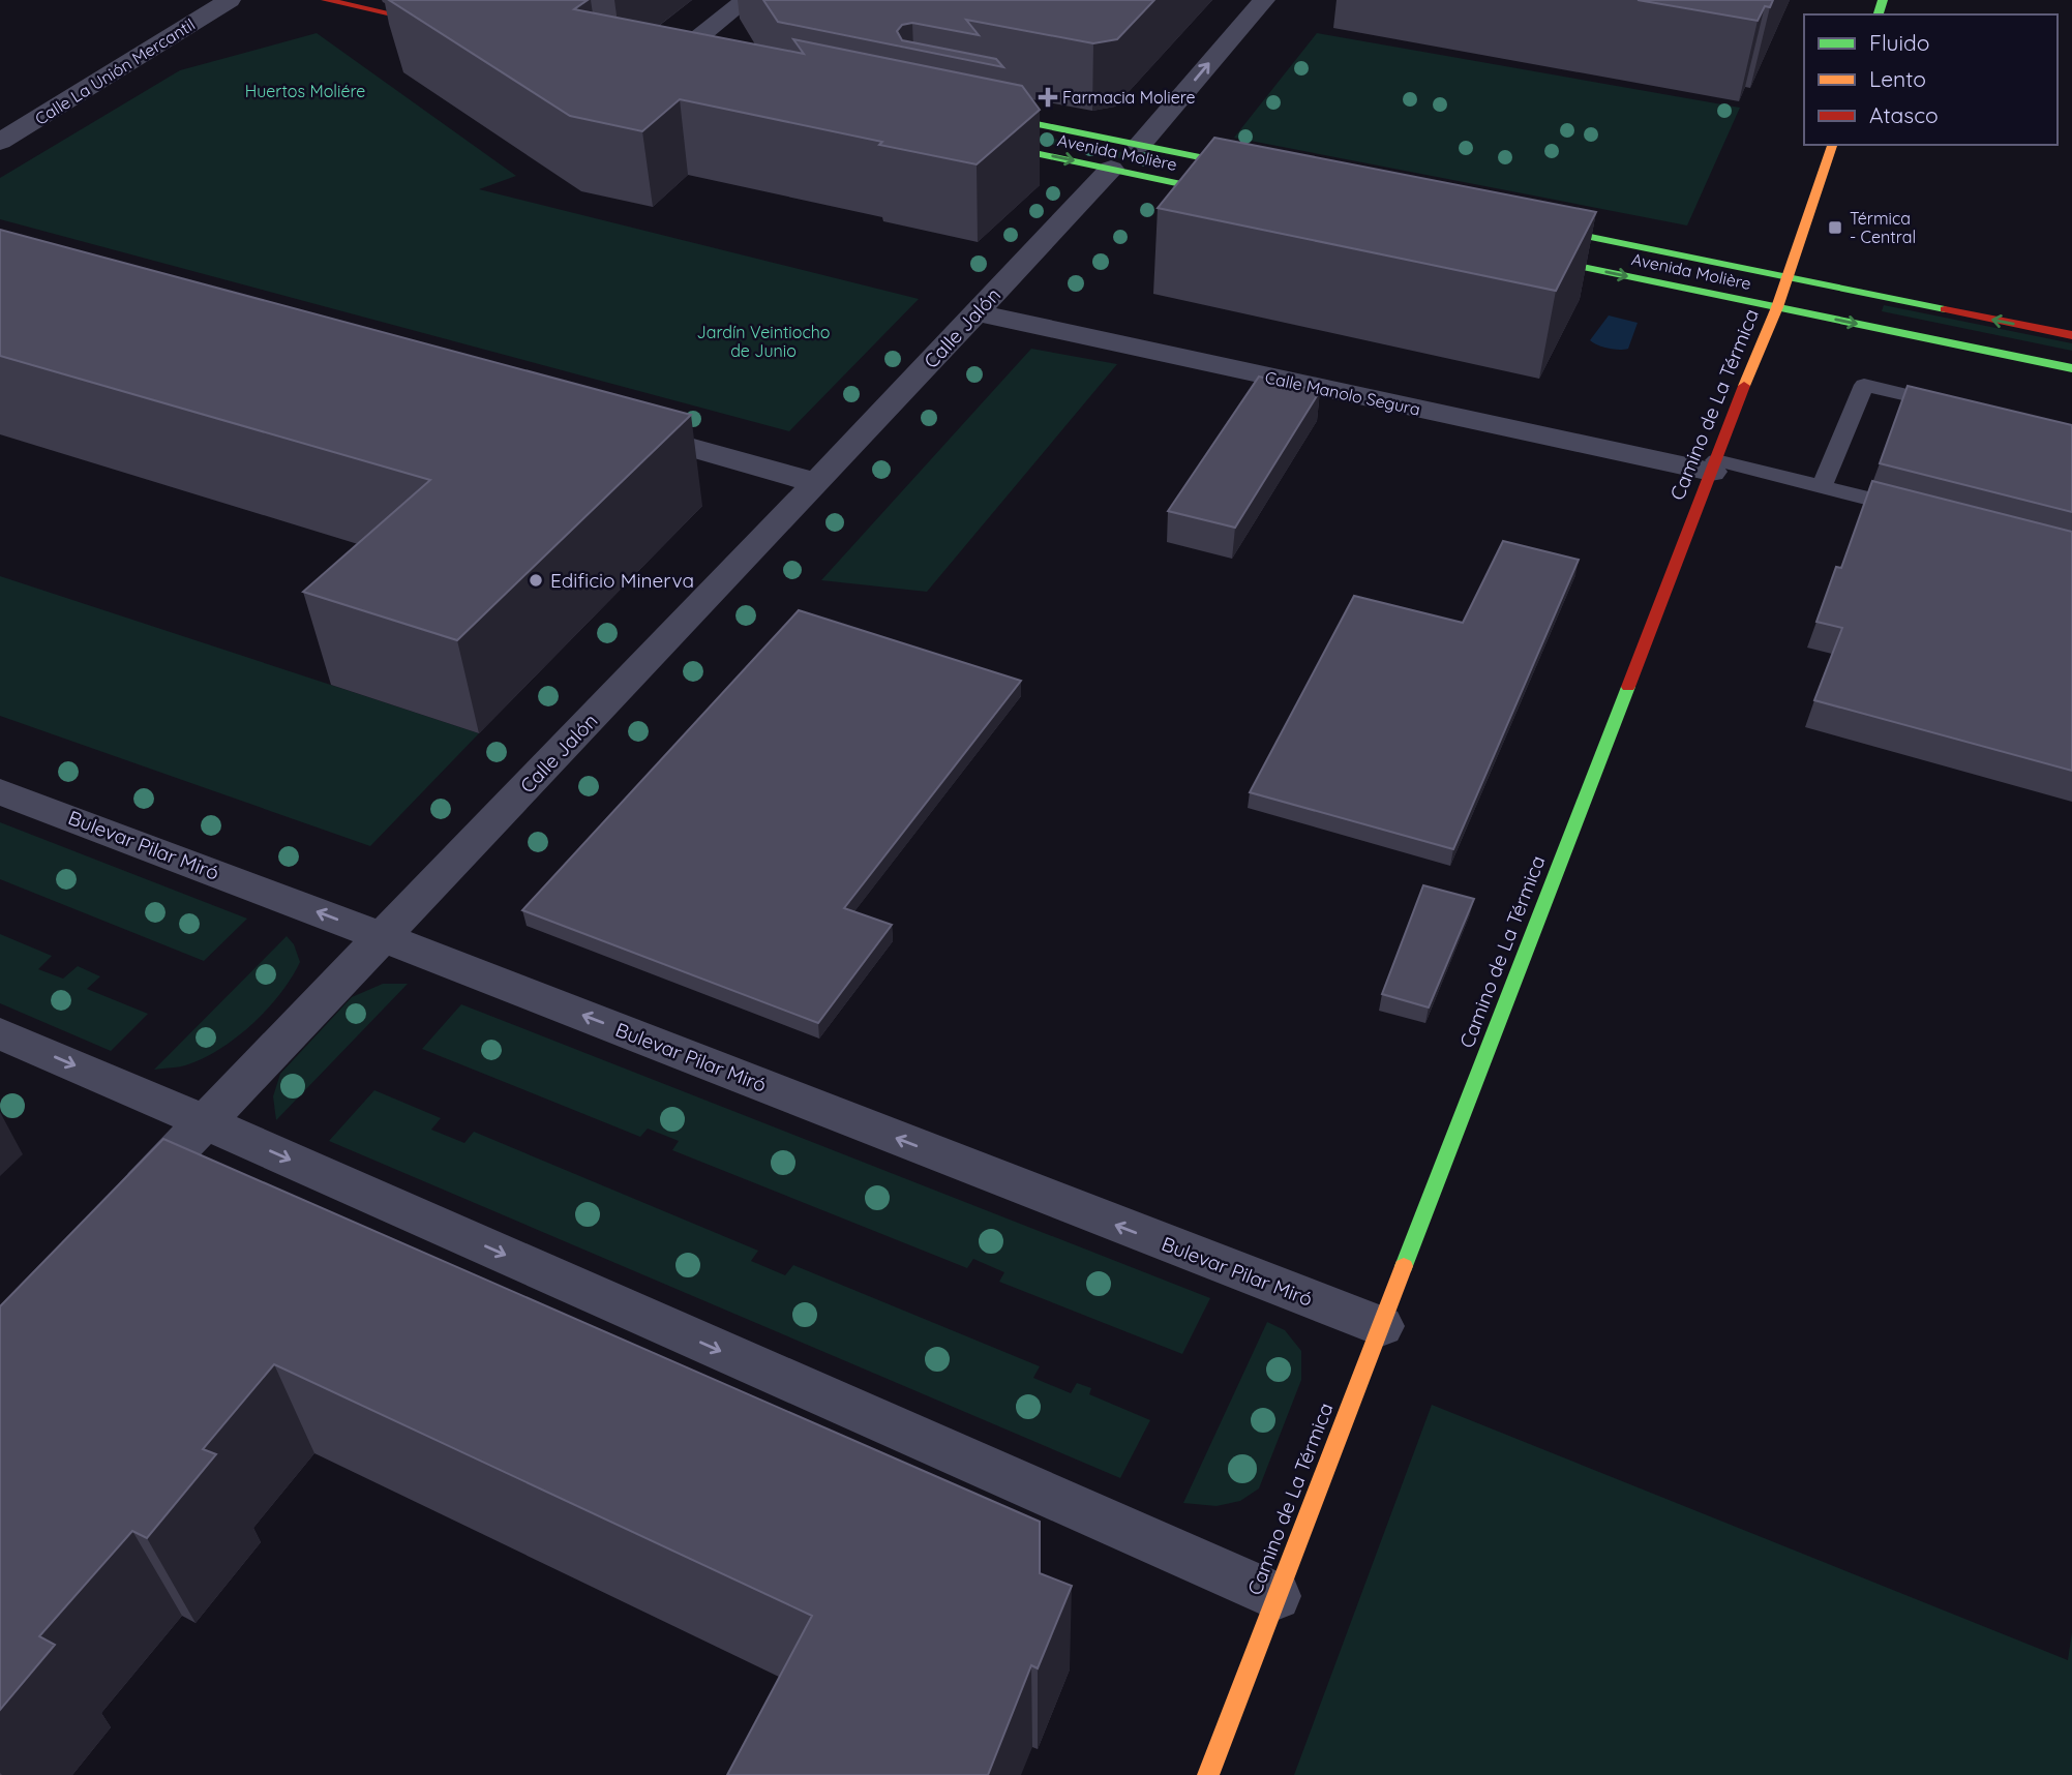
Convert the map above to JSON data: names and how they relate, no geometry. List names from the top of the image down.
{
  "streets": {
    "main road": ["Avenida Molière", "Camino de La Térmica"],
    "street": [
      "Calle La Unión Mercantil",
      "Calle Jalón",
      "Calle Manolo Segura",
      "Bulevar Pilar Miró"
    ]
  },
  "crossings": [
    ["Avenida Molière", "Calle Jalón"],
    ["Avenida Molière", "Camino de La Térmica"],
    ["Calle Jalón", "Calle Manolo Segura"],
    ["Calle Jalón", "Bulevar Pilar Miró"],
    ["Calle Manolo Segura", "Camino de La Térmica"],
    ["Camino de La Térmica", "Bulevar Pilar Miró"]
  ],
  "parks": ["Huertos Moliére", "Jardín Veintiocho de Junio"],
  "places": {
    "health": ["Farmacia Moliere"],
    "transit": ["Térmica - Central"],
    "other": ["Edificio Minerva"]
  },
  "legend": ["Fluido", "Lento", "Atasco"]
}
